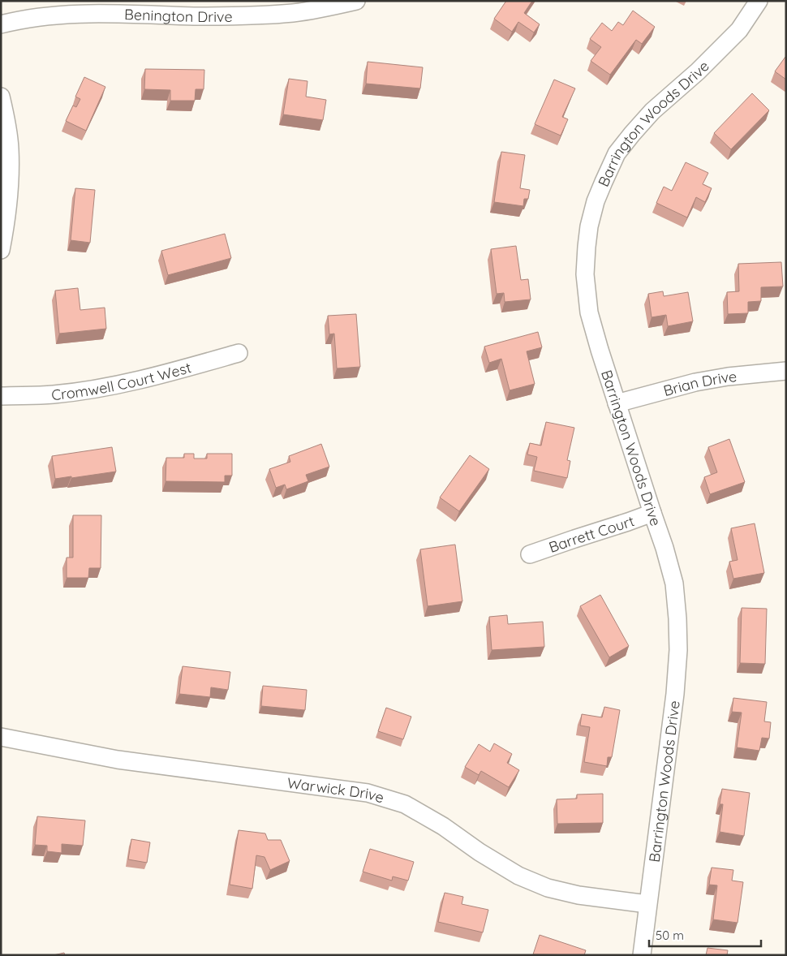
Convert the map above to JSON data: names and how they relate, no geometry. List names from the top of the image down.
{
  "streets": {
    "street": [
      "Benington Drive",
      "Barrington Woods Drive",
      "Cromwell Court West",
      "Brian Drive",
      "Barrett Court",
      "Warwick Drive"
    ]
  },
  "crossings": [
    ["Barrington Woods Drive", "Brian Drive"],
    ["Barrington Woods Drive", "Barrett Court"],
    ["Barrington Woods Drive", "Warwick Drive"]
  ],
  "scale_bar": "50 m"
}
